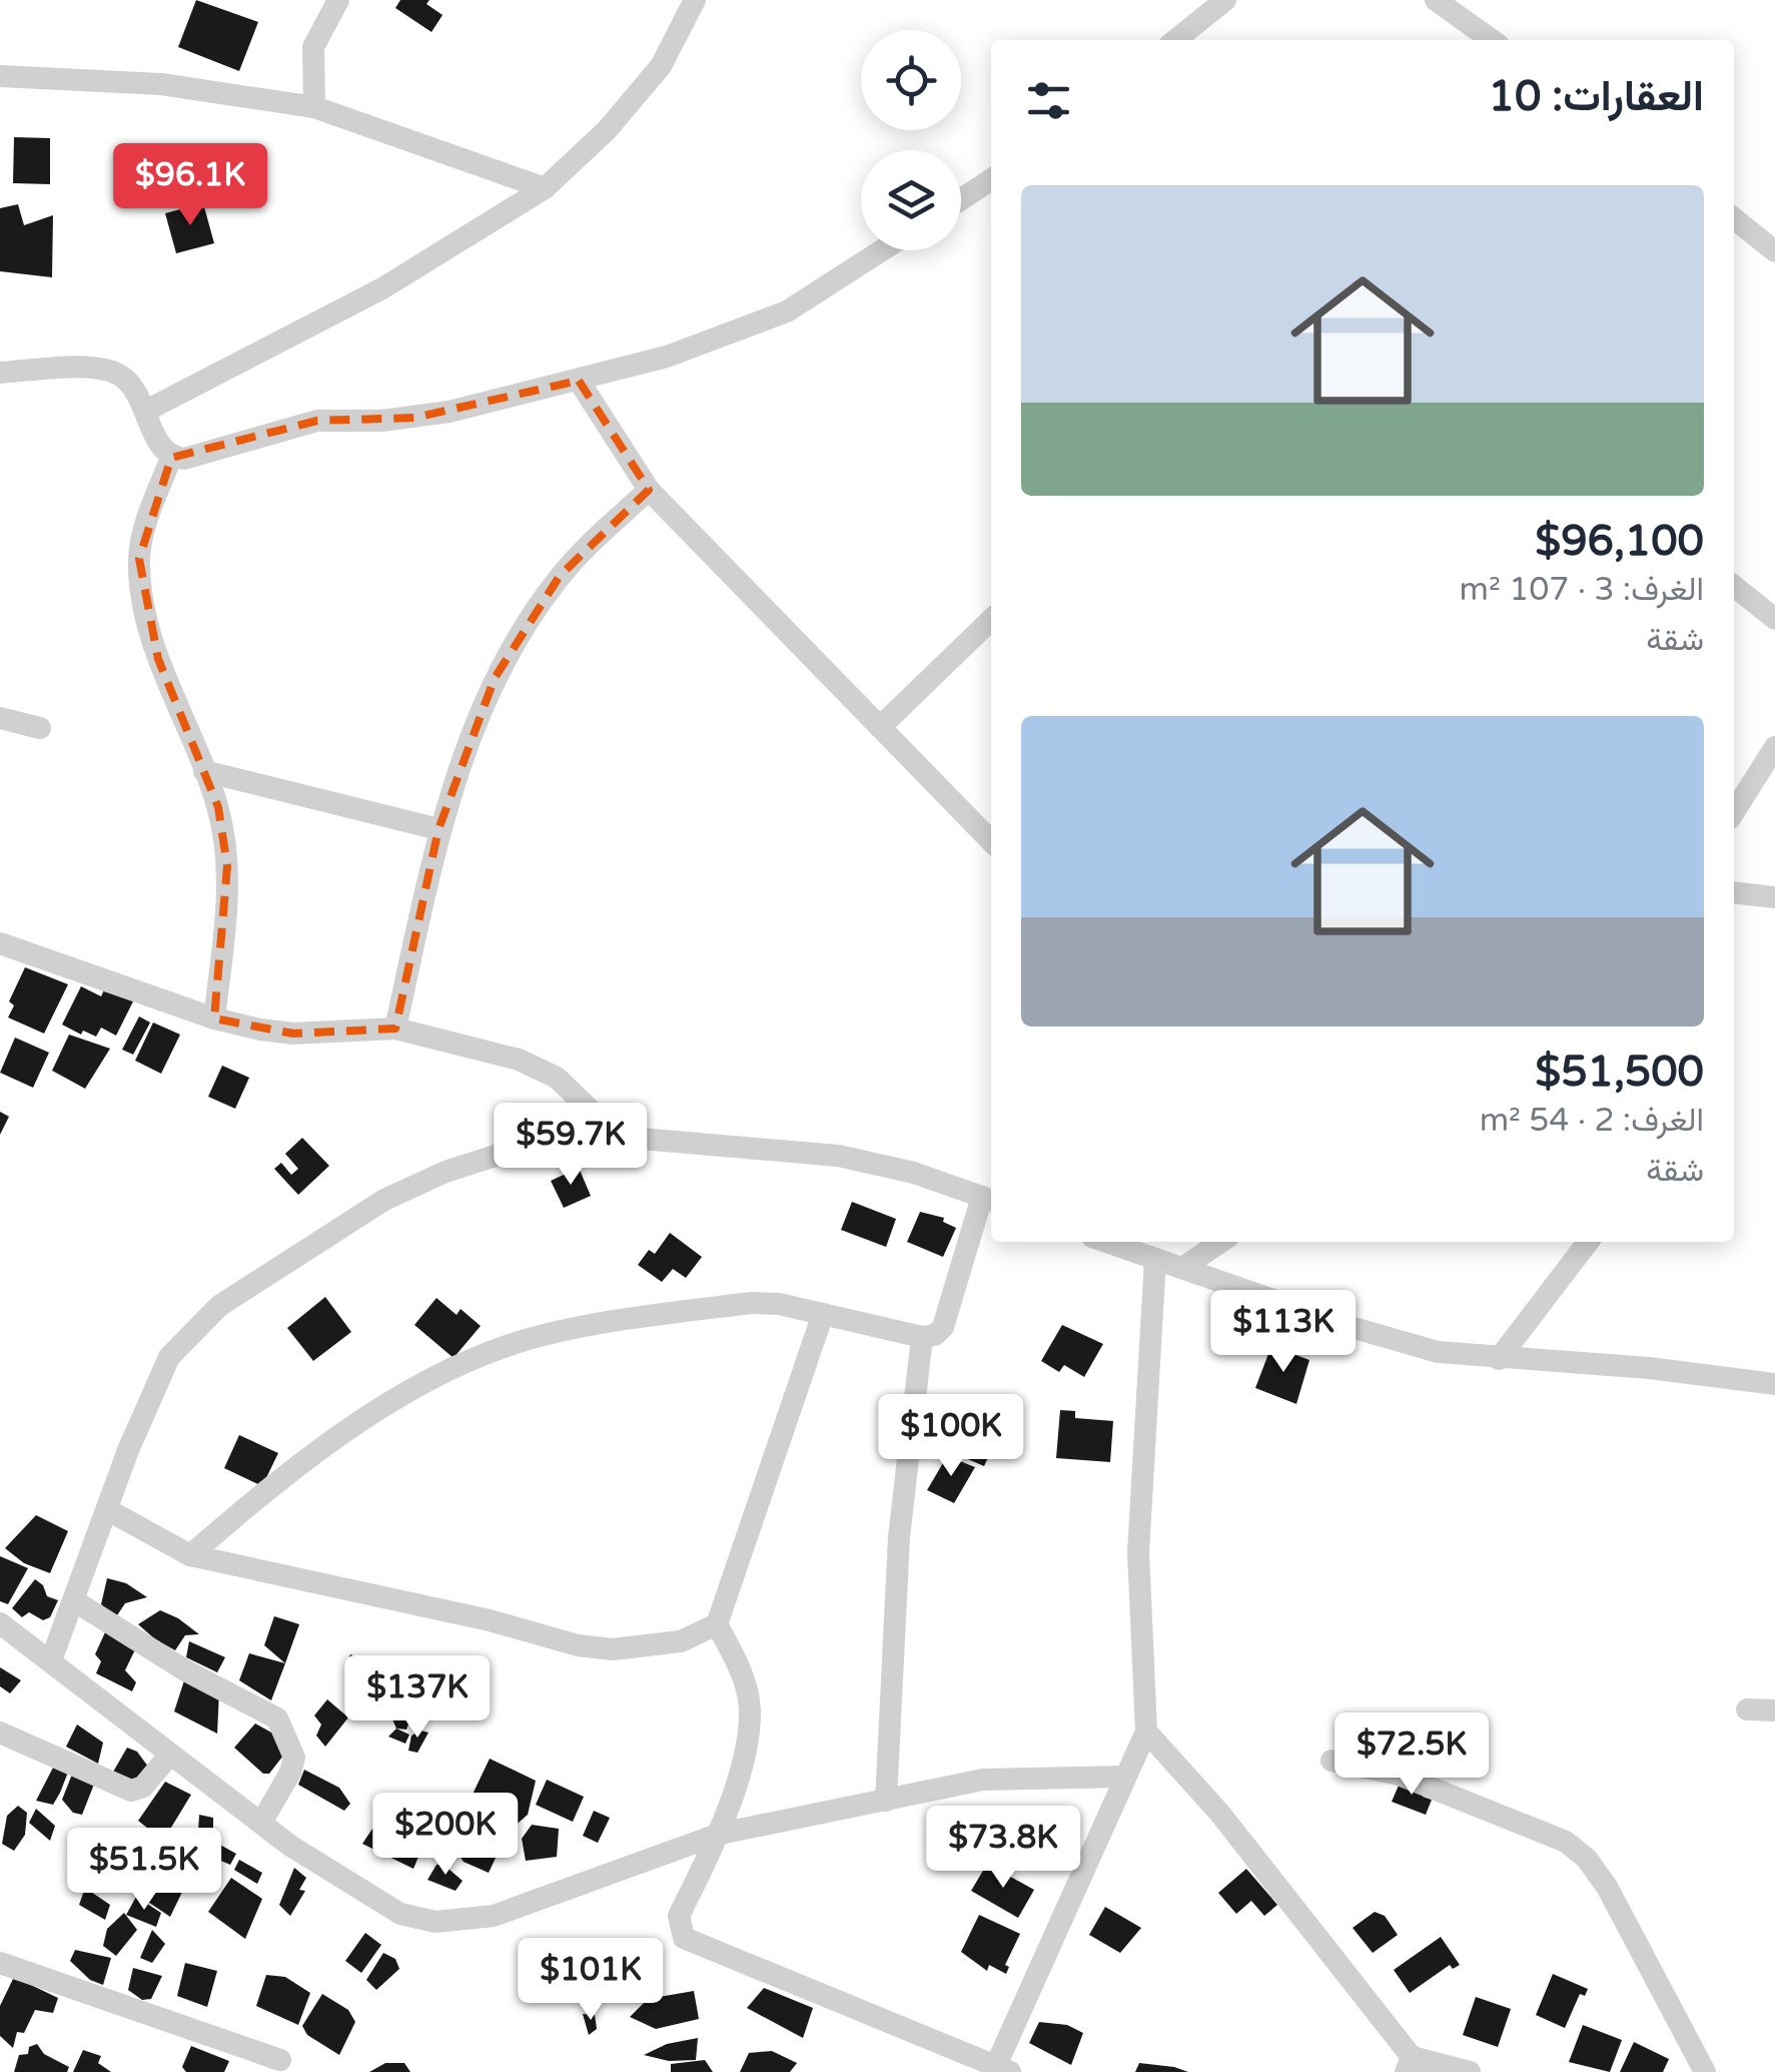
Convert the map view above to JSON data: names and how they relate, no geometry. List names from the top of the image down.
{
  "page": {
    "heading": "العقارات: 10",
    "price": [
      "$96.1K",
      "$59.7K",
      "$113K",
      "$100K",
      "$137K",
      "$72.5K",
      "$200K",
      "$73.8K",
      "$51.5K",
      "$101K"
    ],
    "list": [
      {
        "name": "$96,100",
        "note": "الغرف: 3 · 107 m² · شقة"
      },
      {
        "name": "$51,500",
        "note": "الغرف: 2 · 54 m² · شقة"
      }
    ]
  }
}
